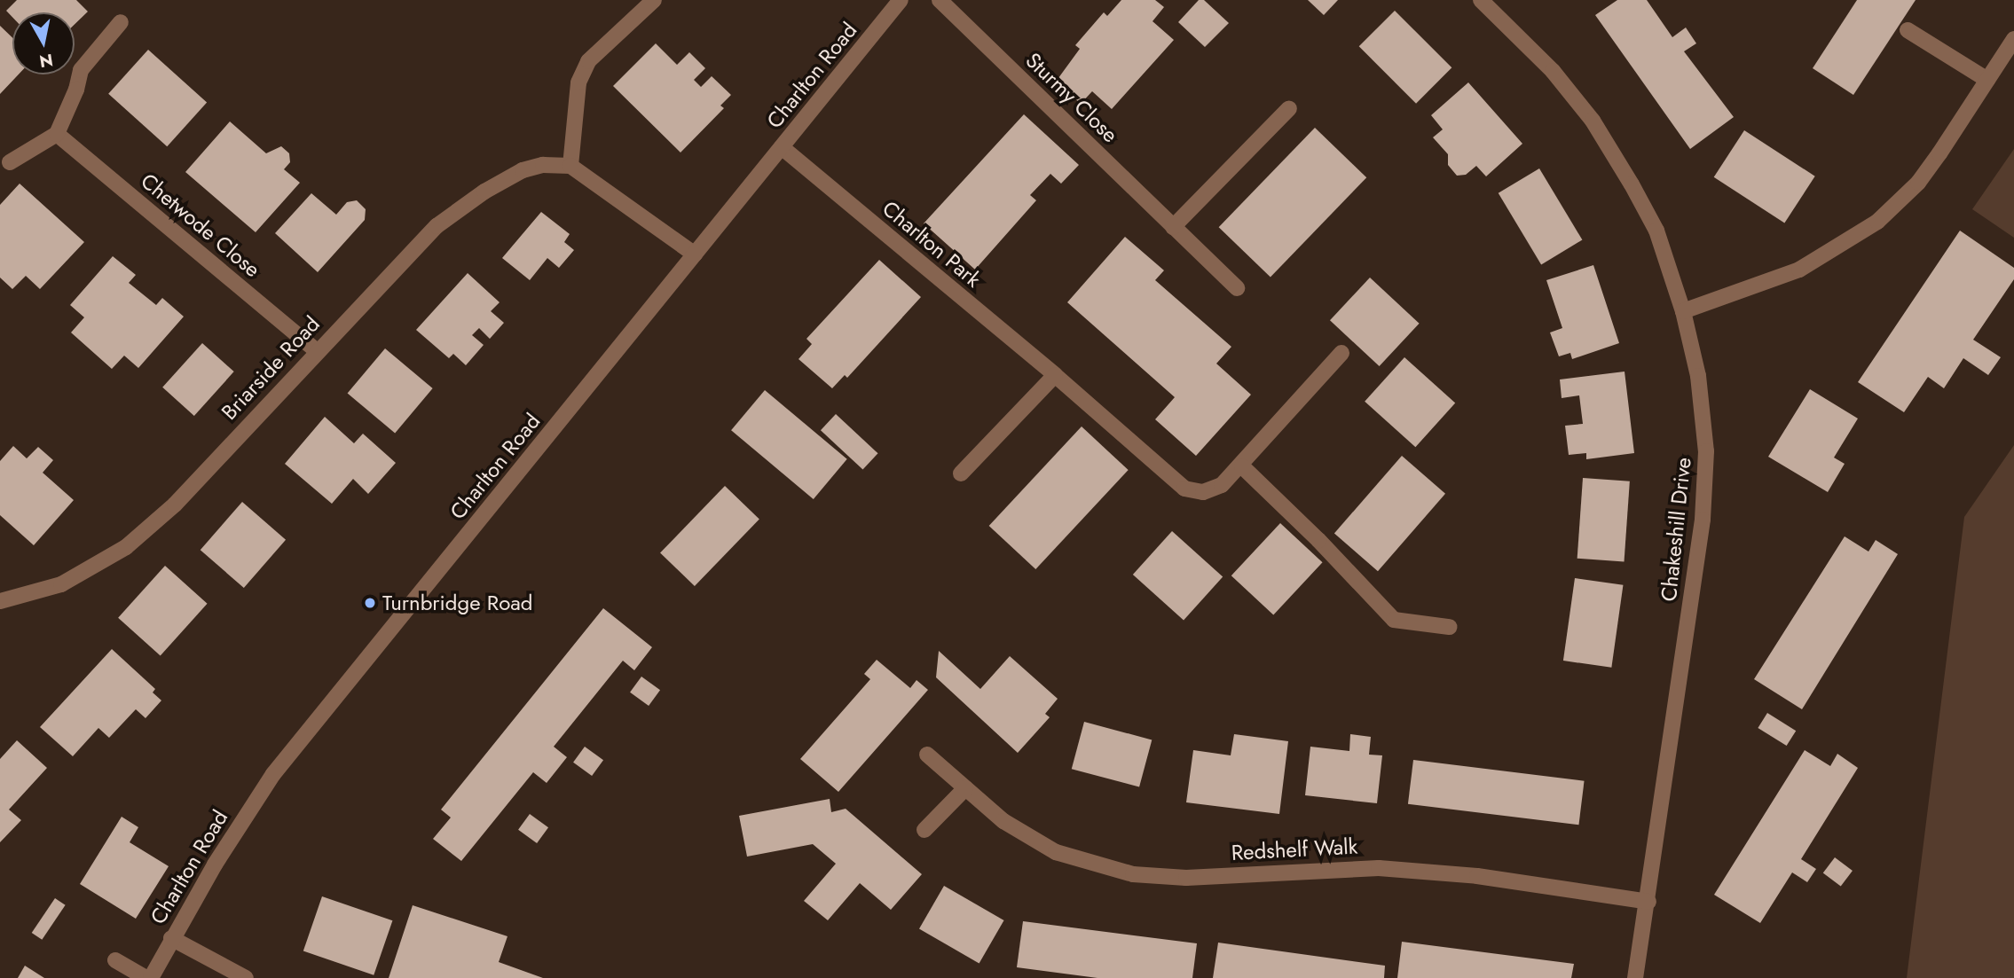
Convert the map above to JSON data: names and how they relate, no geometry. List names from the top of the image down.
{
  "streets": {
    "street": [
      "Charlton Road",
      "Sturmy Close",
      "Chetwode Close",
      "Charlton Park",
      "Briarside Road",
      "Chakeshill Drive",
      "Redshelf Walk"
    ]
  },
  "crossings": [
    ["Charlton Road", "Charlton Park"],
    ["Chetwode Close", "Briarside Road"],
    ["Chakeshill Drive", "Redshelf Walk"]
  ],
  "places": ["Turnbridge Road"],
  "north": "bottom"
}
